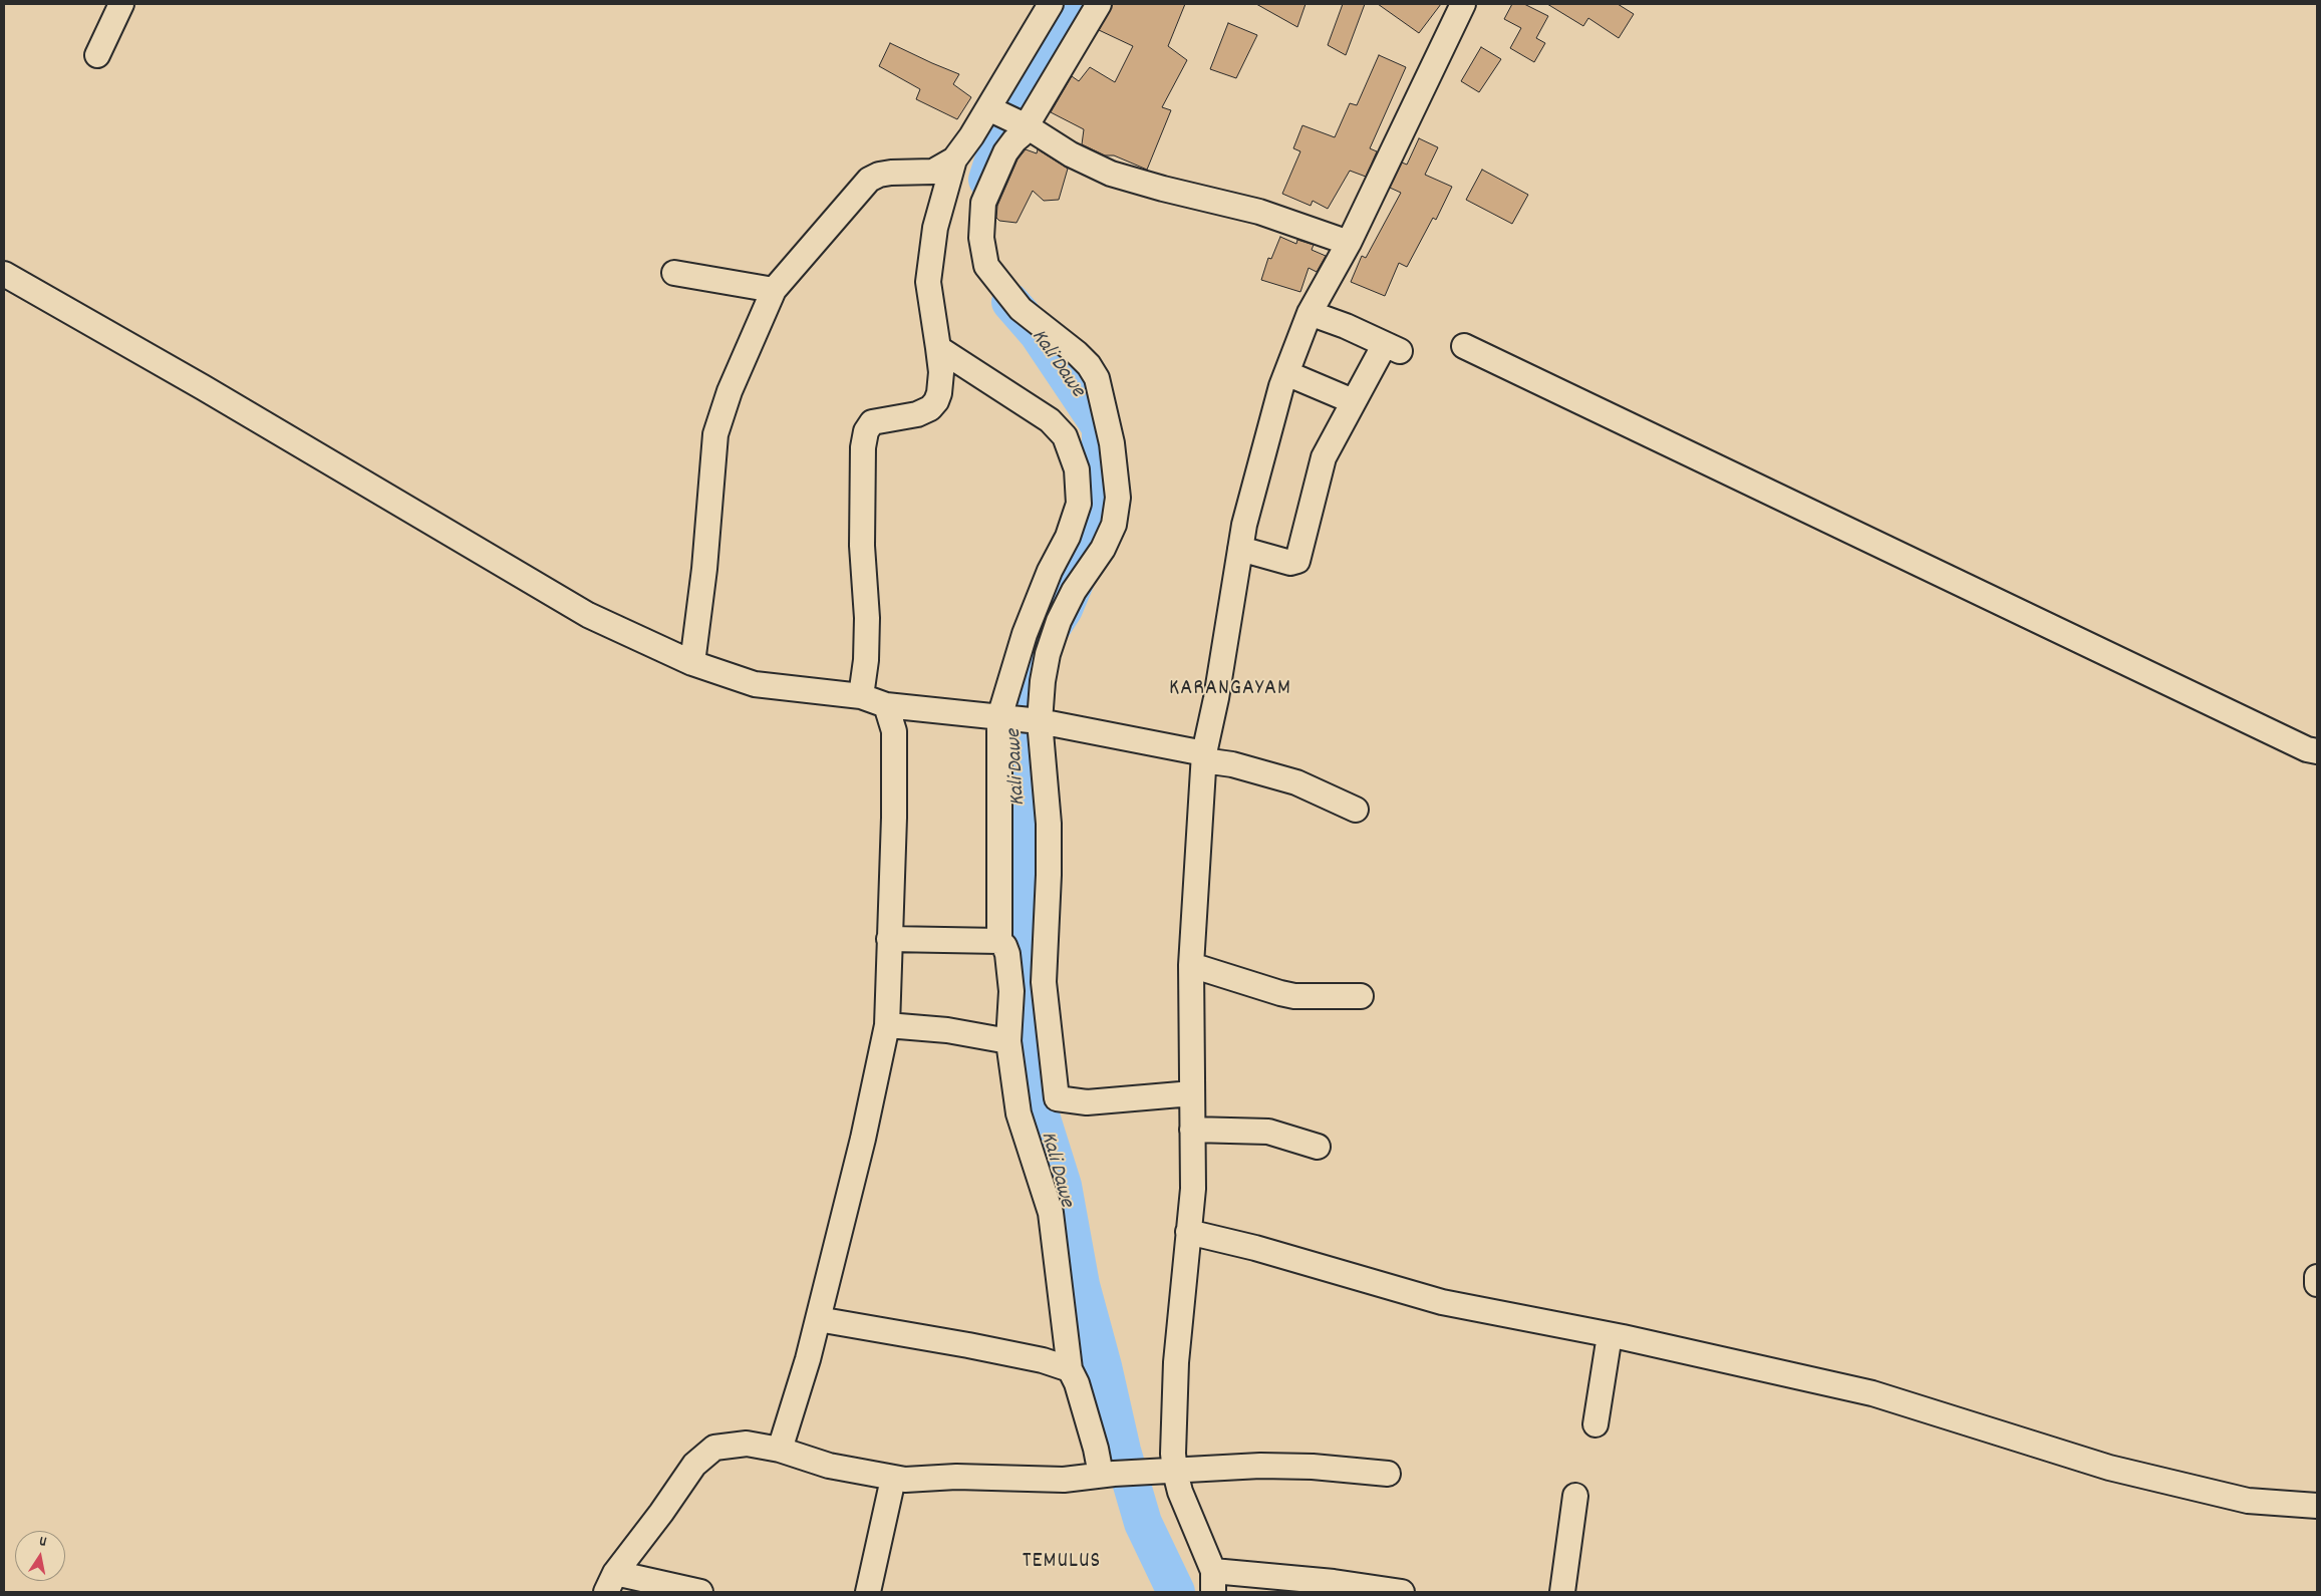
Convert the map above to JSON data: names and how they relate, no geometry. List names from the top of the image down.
{
  "districts": ["KARANGAYAM", "TEMULUS"],
  "water": ["Kali Dawe"],
  "north": "top"
}
